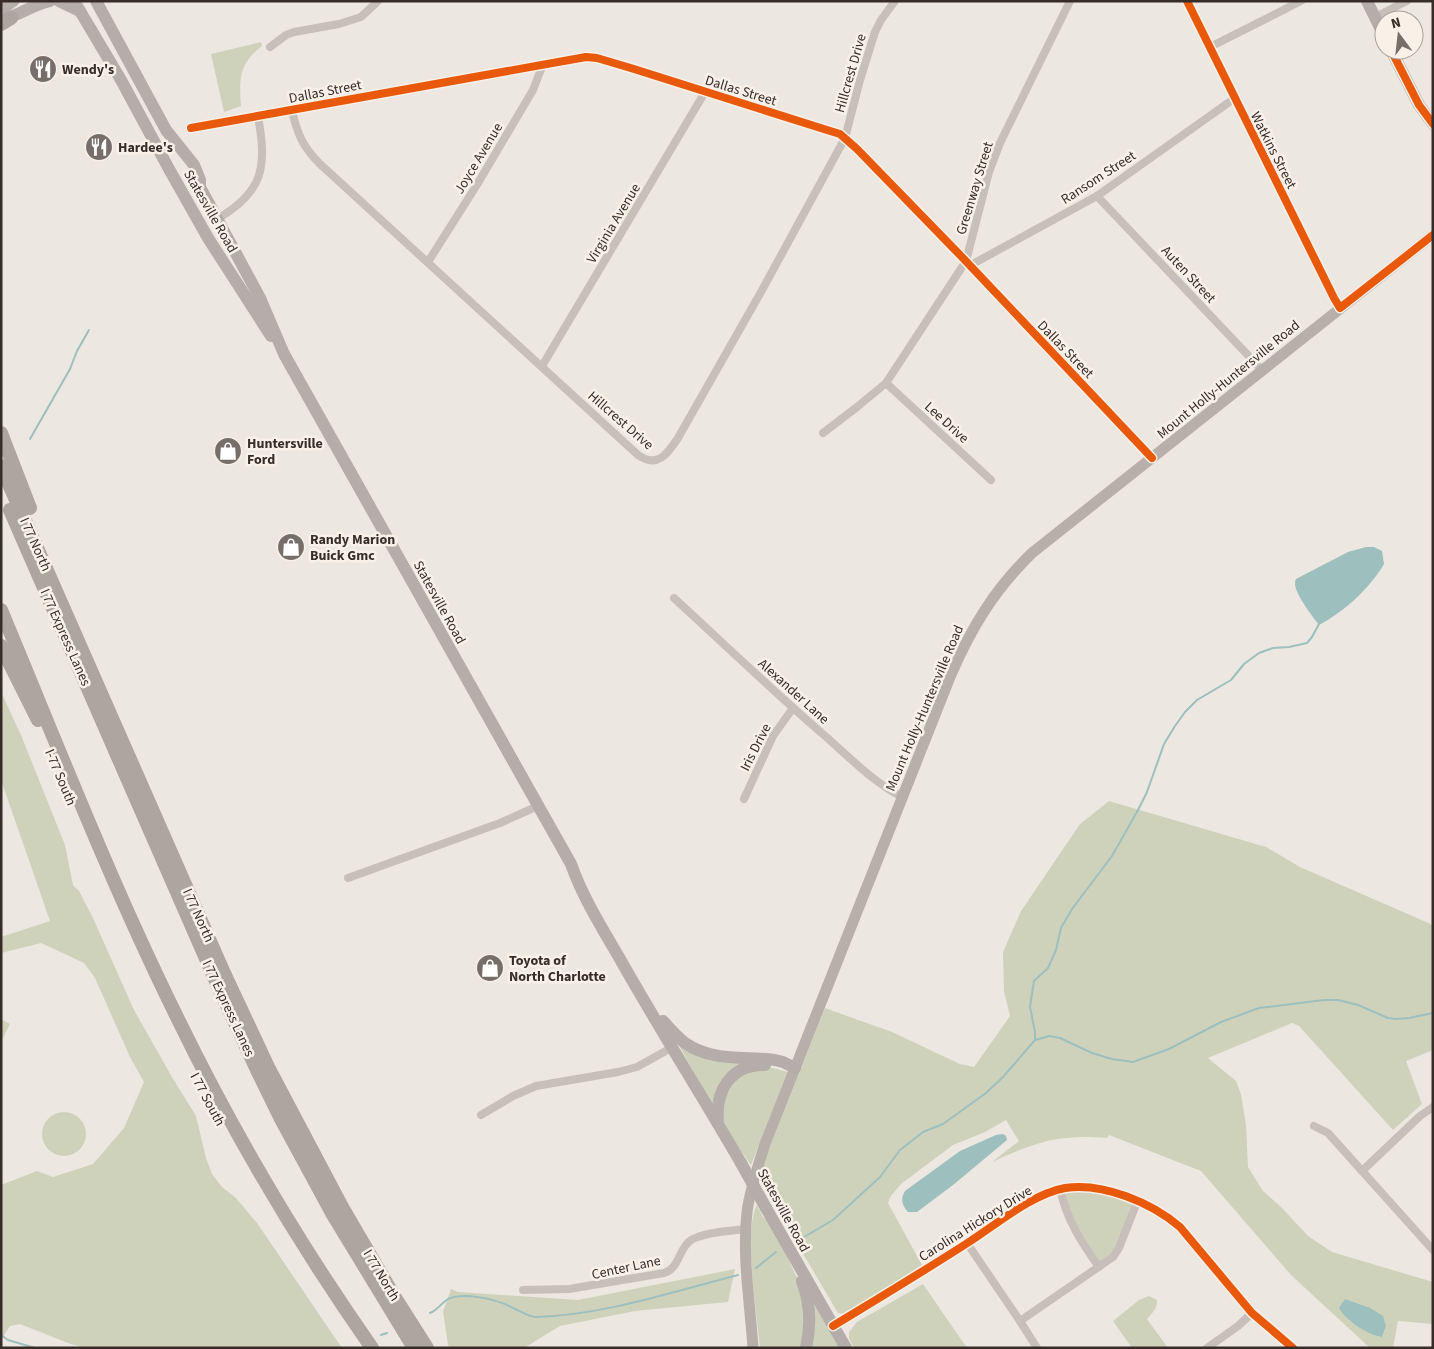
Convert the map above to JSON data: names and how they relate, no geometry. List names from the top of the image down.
{
  "streets": {
    "highway": [
      "I 77 North",
      "I 77 Express Lanes",
      "I-77 South",
      "I 77 South"
    ],
    "main road": ["Statesville Road", "Mount Holly-Huntersville Road"],
    "street": [
      "Hillcrest Drive",
      "Dallas Street",
      "Watkins Street",
      "Joyce Avenue",
      "Ransom Street",
      "Greenway Street",
      "Virginia Avenue",
      "Auten Street",
      "Lee Drive",
      "Alexander Lane",
      "Iris Drive",
      "Carolina Hickory Drive",
      "Center Lane"
    ]
  },
  "crossings": [
    ["Hillcrest Drive", "Dallas Street"],
    ["Hillcrest Drive", "Joyce Avenue"],
    ["Hillcrest Drive", "Virginia Avenue"],
    ["Dallas Street", "Joyce Avenue"],
    ["Dallas Street", "Ransom Street"],
    ["Dallas Street", "Greenway Street"],
    ["Dallas Street", "Virginia Avenue"],
    ["Dallas Street", "Mount Holly-Huntersville Road"],
    ["Watkins Street", "Ransom Street"],
    ["Watkins Street", "Mount Holly-Huntersville Road"],
    ["Ransom Street", "Greenway Street"],
    ["Ransom Street", "Auten Street"],
    ["Greenway Street", "Lee Drive"],
    ["Statesville Road", "Carolina Hickory Drive"],
    ["Auten Street", "Mount Holly-Huntersville Road"],
    ["Mount Holly-Huntersville Road", "Alexander Lane"],
    ["Mount Holly-Huntersville Road", "Center Lane"],
    ["Alexander Lane", "Iris Drive"],
    ["I-77 South", "I 77 South"]
  ],
  "places": {
    "restaurant": ["Wendy's", "Hardee's"],
    "shop": ["Huntersville Ford", "Randy Marion Buick Gmc", "Toyota of North Charlotte"]
  },
  "north": "top"
}
